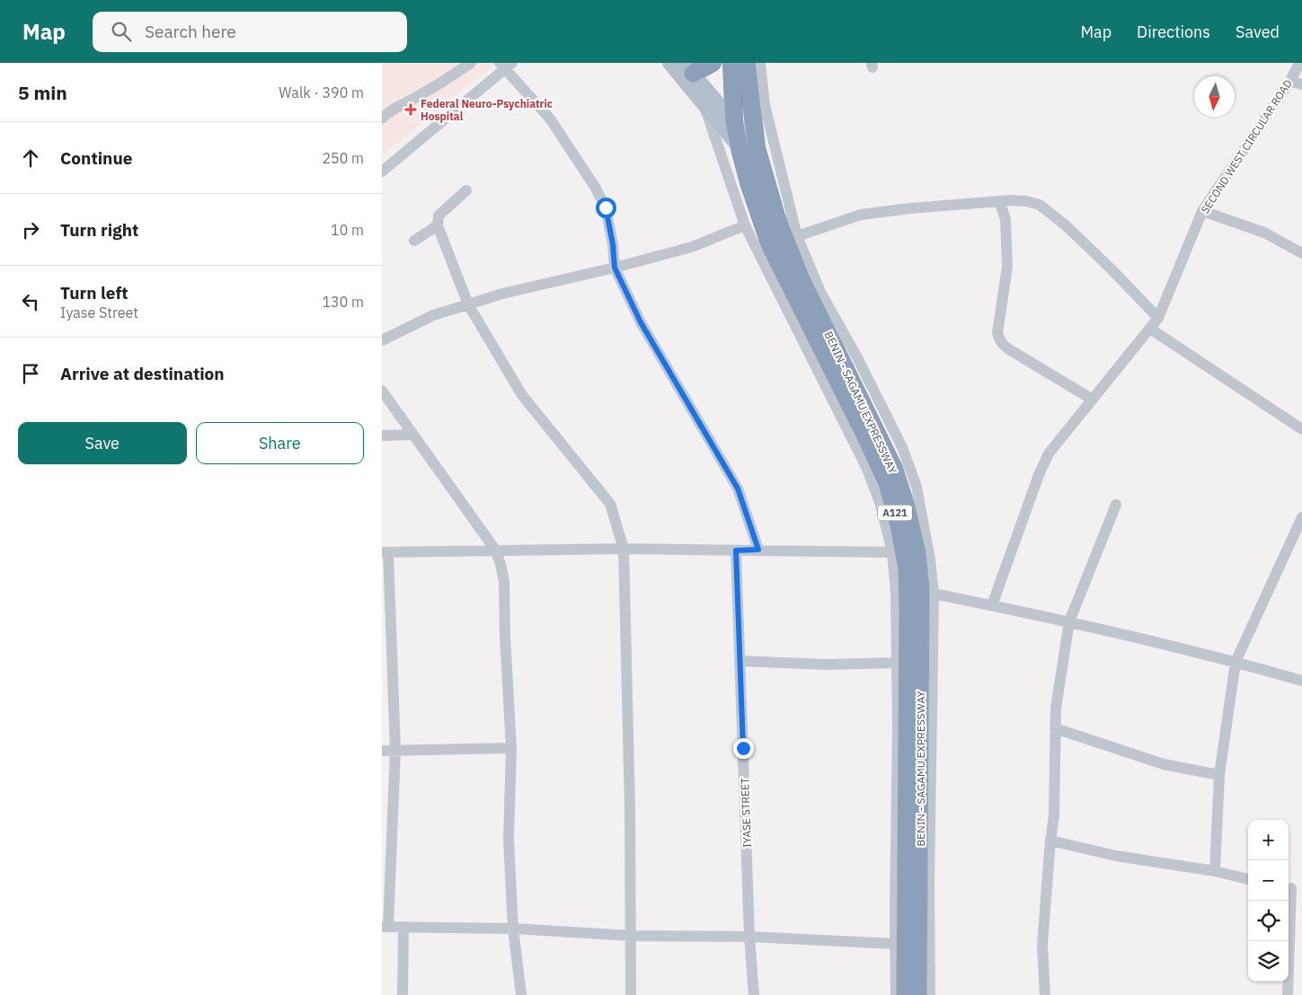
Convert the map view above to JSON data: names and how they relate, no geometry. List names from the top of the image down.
{
  "streets": {
    "highway": ["BENIN - SAGAMU EXPRESSWAY", "A121"],
    "street": ["SECOND WEST CIRCULAR ROAD", "IYASE STREET"]
  },
  "places": {
    "health": ["Federal Neuro-Psychiatric Hospital"]
  },
  "north": "bottom",
  "page": {
    "header": "Map",
    "search": "Search here",
    "nav": ["Map", "Directions", "Saved"],
    "heading": ["5 min", "Walk · 390 m"],
    "list": [
      ["Continue", "250 m"],
      ["Turn right", "10 m"],
      ["Turn left", "Iyase Street", "130 m"],
      "Arrive at destination"
    ],
    "buttons": ["Save", "Share"],
    "map_buttons": ["+", "−"]
  }
}
